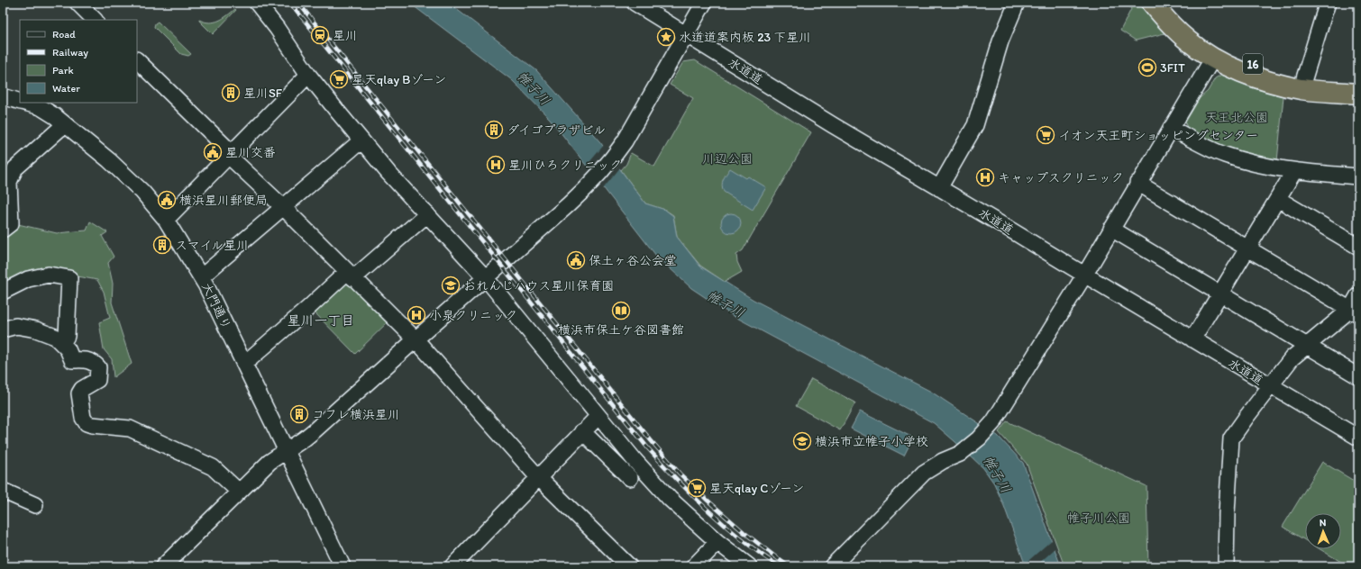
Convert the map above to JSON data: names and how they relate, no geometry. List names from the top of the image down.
{
  "streets": {
    "highway": ["16"],
    "street": ["水道道", "大門通り"]
  },
  "districts": ["星川一丁目"],
  "water": ["帷子川"],
  "parks": ["天王北公園", "川辺公園", "帷子川公園"],
  "places": {
    "station": ["星川"],
    "place": ["水道道案内板 23 下星川"],
    "sports": ["3FIT"],
    "supermarket": ["星天qlay Bゾーン", "イオン天王町ショッピングセンター", "星天qlay Cゾーン"],
    "building": [
      "星川SF",
      "ダイゴプラザビル",
      "スマイル星川",
      "コフレ横浜星川"
    ],
    "public building": ["星川交番", "横浜星川郵便局", "保土ヶ谷公会堂"],
    "hospital": ["星川ひろクリニック", "キャップスクリニック", "小泉クリニック"],
    "school or university": ["おれんじハウス星川保育園", "横浜市立帷子小学校"],
    "library": ["横浜市保土ケ谷図書館"]
  },
  "legend": [
    "Road",
    "Railway",
    "Park",
    "Water"
  ],
  "north": "top"
}
